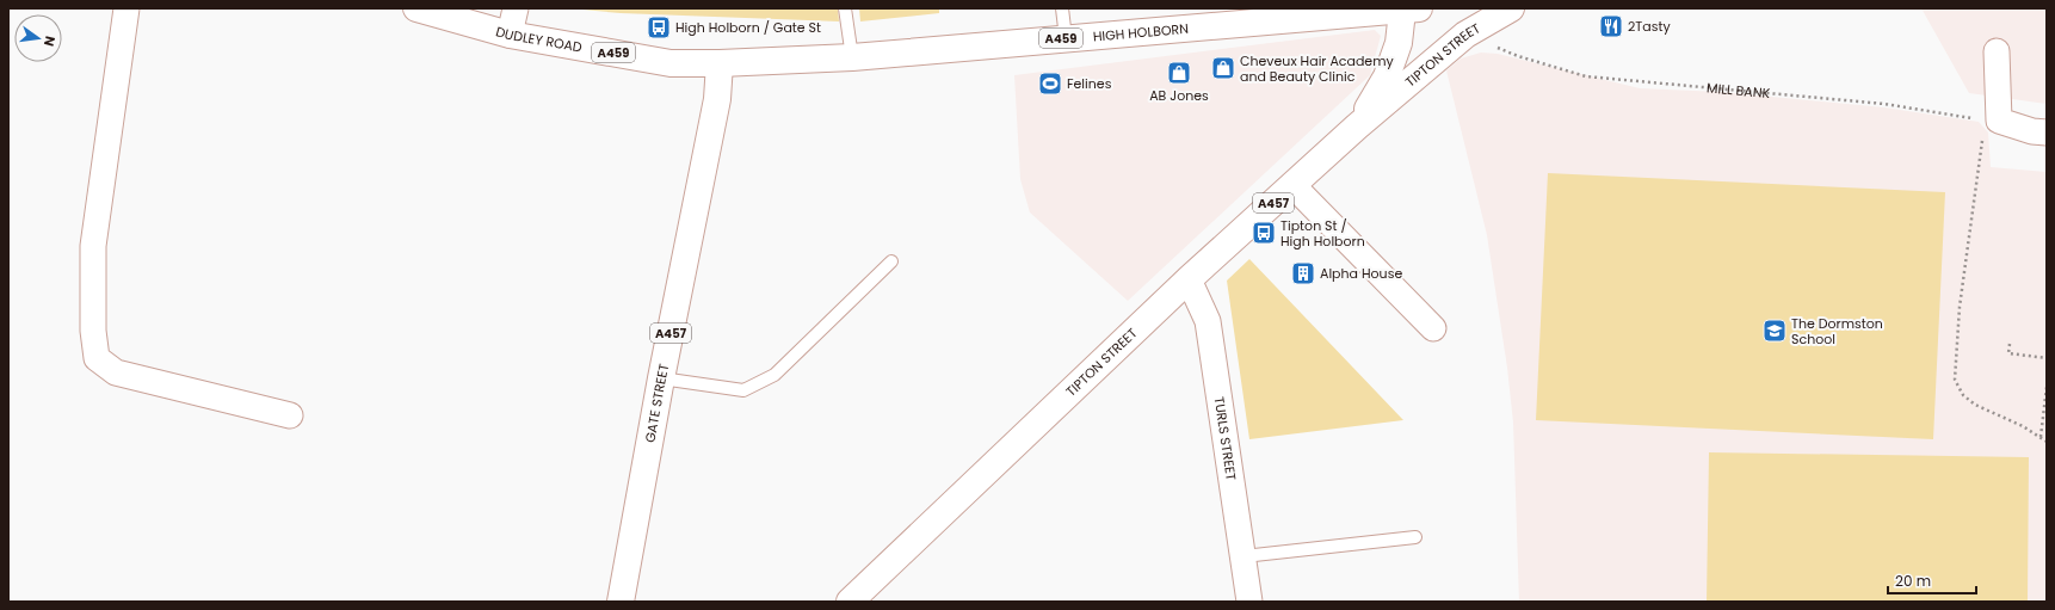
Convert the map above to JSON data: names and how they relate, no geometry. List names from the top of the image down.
{
  "streets": {
    "main road": [
      "HIGH HOLBORN",
      "DUDLEY ROAD",
      "A459",
      "TIPTON STREET",
      "A457",
      "GATE STREET"
    ],
    "street": ["TURLS STREET"],
    "path": ["MILL BANK"]
  },
  "crossings": [
    ["HIGH HOLBORN", "DUDLEY ROAD"],
    ["HIGH HOLBORN", "TIPTON STREET"],
    ["HIGH HOLBORN", "GATE STREET"],
    ["DUDLEY ROAD", "GATE STREET"],
    ["TIPTON STREET", "TURLS STREET"]
  ],
  "places": {
    "restaurant": ["2Tasty"],
    "bus stop": ["High Holborn / Gate St", "Tipton St / High Holborn"],
    "shop": ["Cheveux Hair Academy and Beauty Clinic", "AB Jones"],
    "sports": ["Felines"],
    "building": ["Alpha House"],
    "school or university": ["The Dormston School"]
  },
  "scale_bar": "20 m",
  "north": "right"
}
